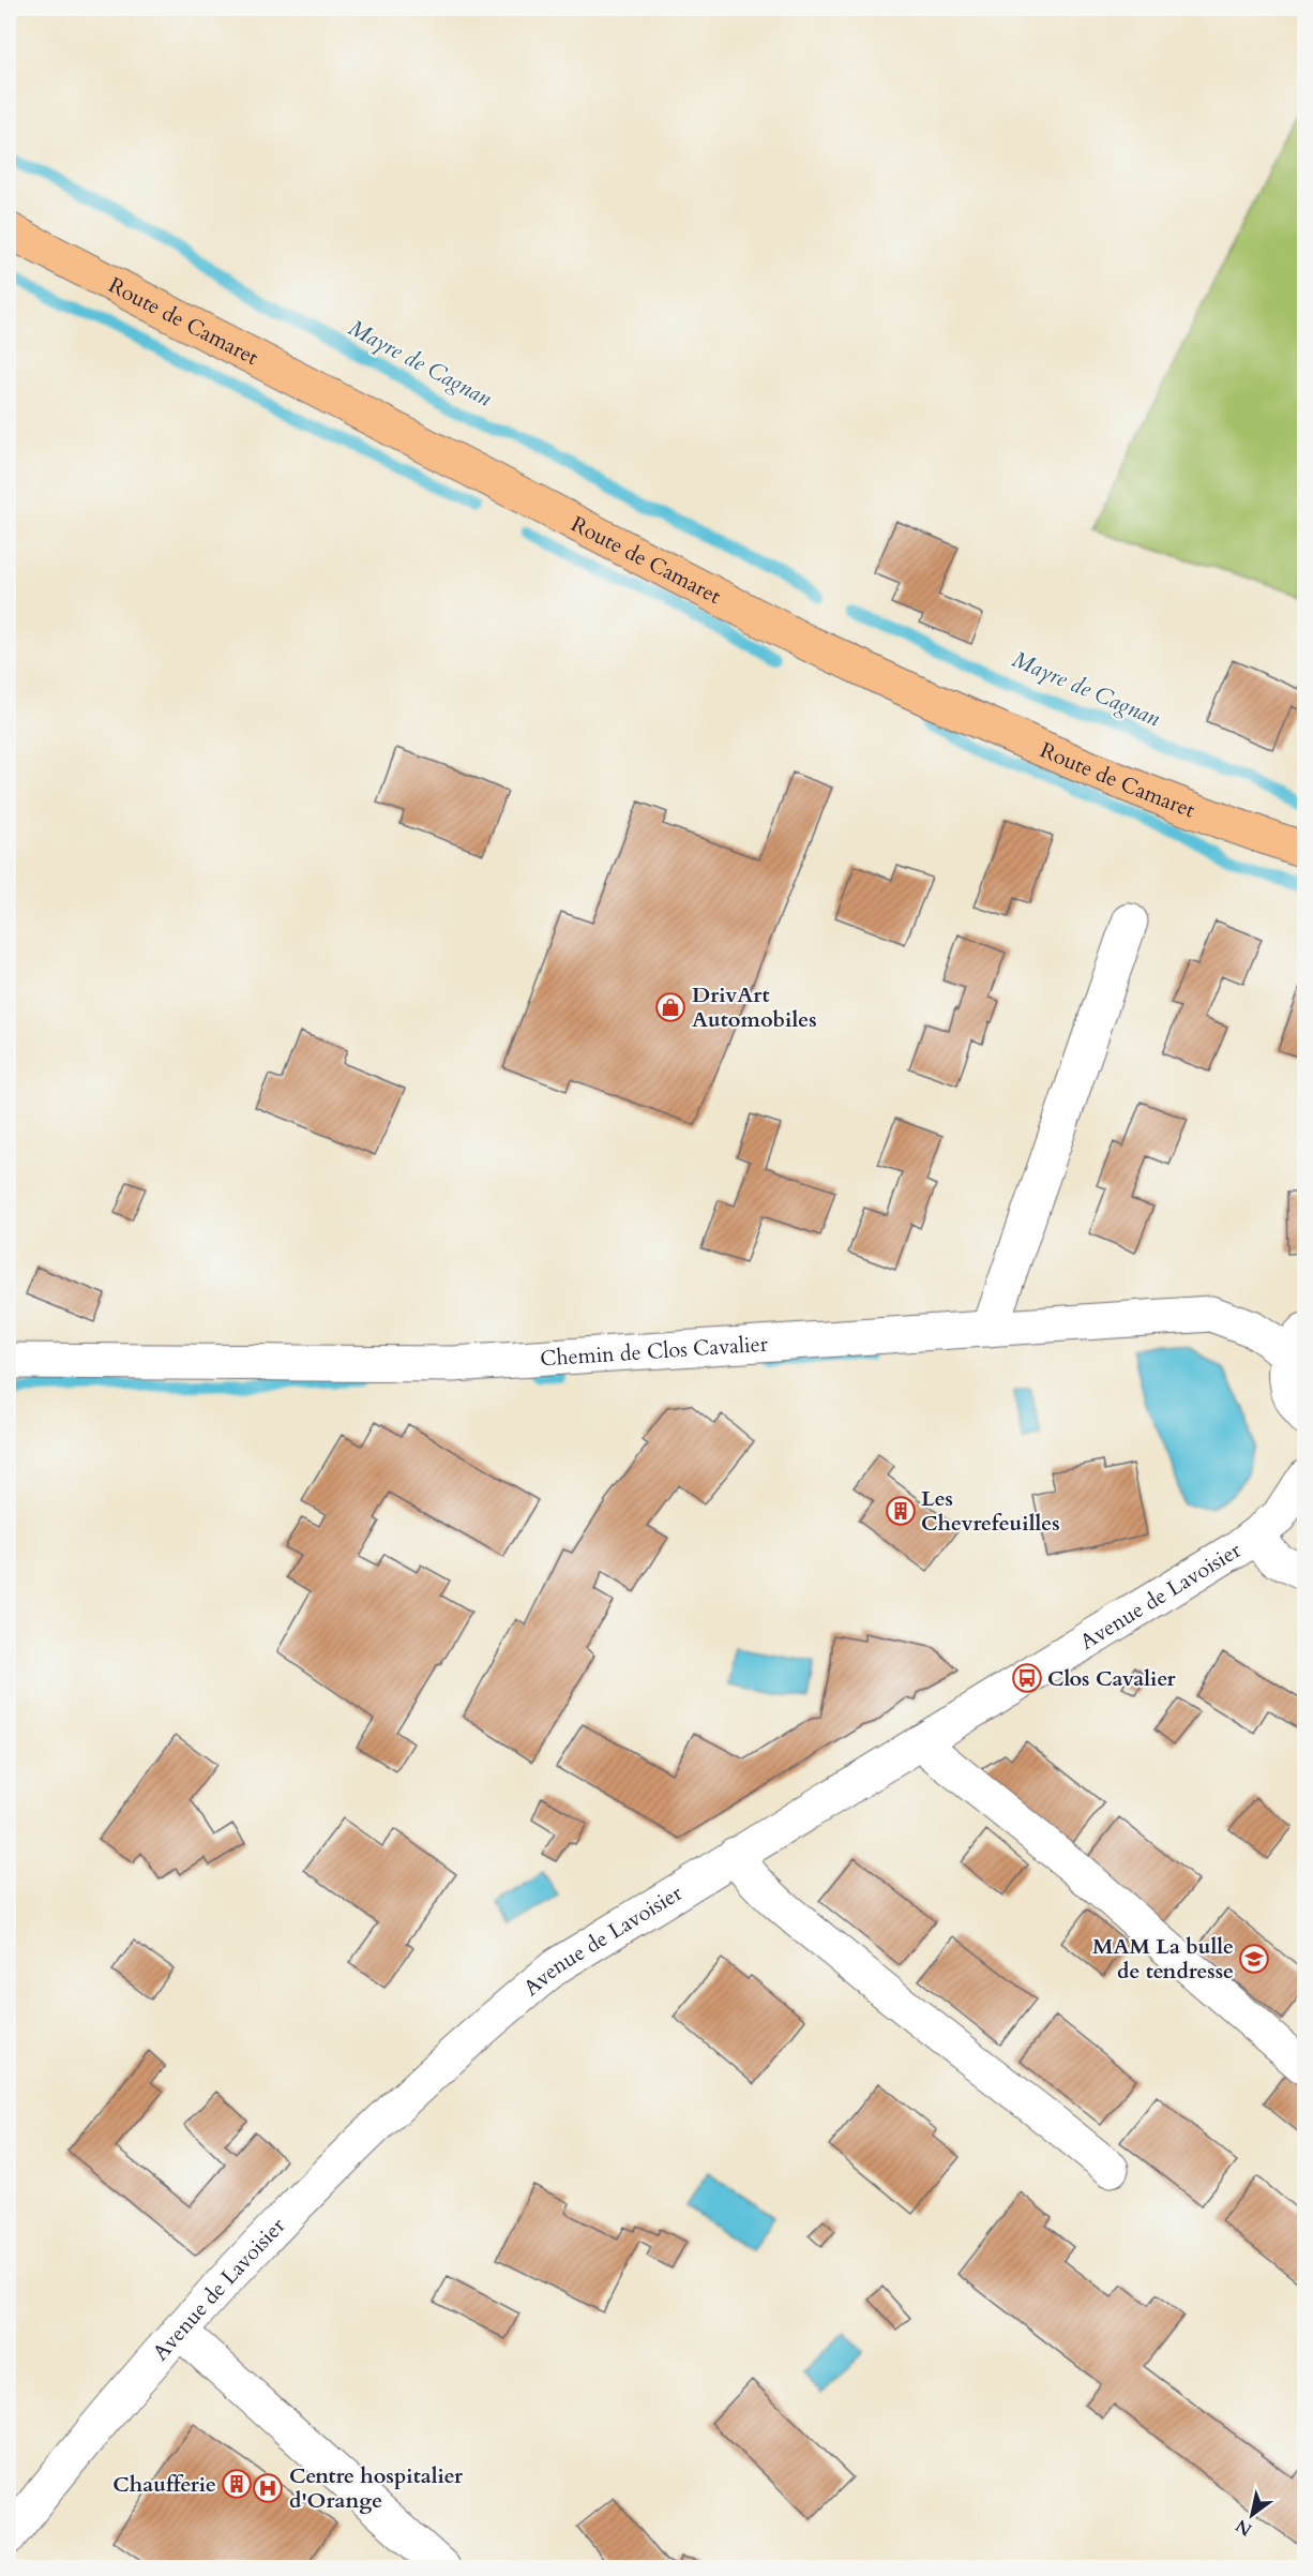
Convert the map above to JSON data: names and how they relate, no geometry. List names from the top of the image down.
{
  "streets": {
    "main road": ["Route de Camaret"],
    "street": ["Chemin de Clos Cavalier", "Avenue de Lavoisier"]
  },
  "water": ["Mayre de Cagnan"],
  "places": {
    "shop": ["DrivArt Automobiles"],
    "building": ["Les Chevrefeuilles", "Chaufferie"],
    "bus stop": ["Clos Cavalier"],
    "school or university": ["MAM La bulle de tendresse"],
    "hospital": ["Centre hospitalier d'Orange"]
  },
  "north": "bottom left"
}
